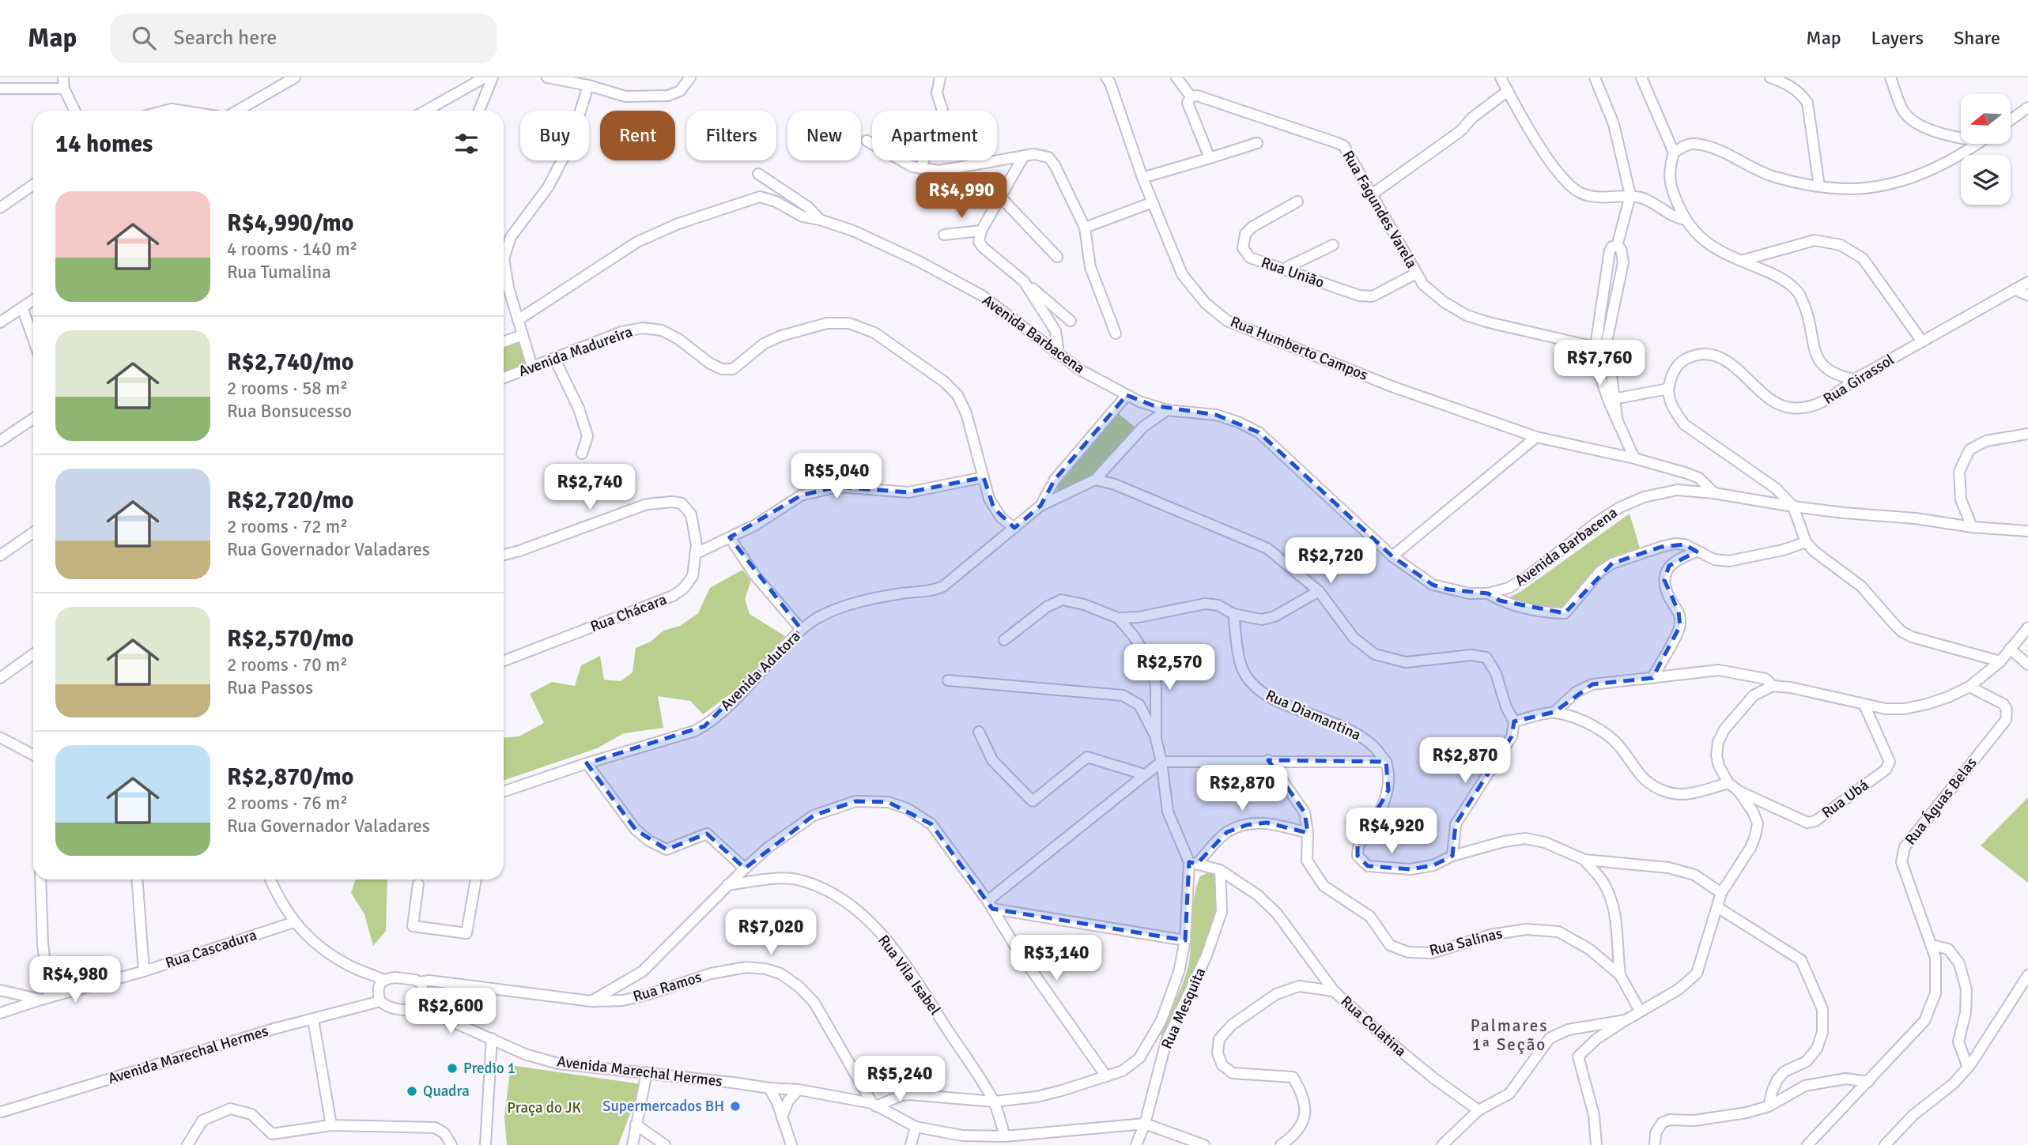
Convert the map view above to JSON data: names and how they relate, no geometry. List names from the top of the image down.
{
  "streets": {
    "street": [
      "Rua Fagundes Varela",
      "Rua União",
      "Avenida Barbacena",
      "Rua Humberto Campos",
      "Avenida Madureira",
      "Rua Girassol",
      "Rua Chácara",
      "Avenida Adutora",
      "Rua Diamantina",
      "Rua Ubá",
      "Rua Águas Belas",
      "Rua Salinas",
      "Rua Cascadura",
      "Rua Vila Isabel",
      "Rua Ramos",
      "Rua Mesquita",
      "Rua Colatina",
      "Avenida Marechal Hermes"
    ]
  },
  "crossings": [
    ["Rua Fagundes Varela", "Rua União"],
    ["Avenida Barbacena", "Rua Humberto Campos"],
    ["Avenida Madureira", "Avenida Adutora"],
    ["Rua Ramos", "Avenida Marechal Hermes"]
  ],
  "districts": ["Palmares 1ª Seção"],
  "parks": ["Praça do JK"],
  "places": ["Predio 1", "Quadra", "Supermercados BH"],
  "north": "left",
  "page": {
    "header": "Map",
    "search": "Search here",
    "nav": ["Map", "Layers", "Share"],
    "chip": [
      "Buy",
      "Rent",
      "Filters",
      "New",
      "Apartment"
    ],
    "heading": "14 homes",
    "price": [
      "R$4,990",
      "R$7,760",
      "R$5,040",
      "R$2,740",
      "R$2,720",
      "R$2,570",
      "R$2,870",
      "R$2,870",
      "R$4,920",
      "R$7,020",
      "R$3,140",
      "R$4,980",
      "R$2,600",
      "R$5,240"
    ],
    "list": [
      {
        "name": "R$4,990/mo",
        "note": "4 rooms · 140 m² · Rua Tumalina"
      },
      {
        "name": "R$2,740/mo",
        "note": "2 rooms · 58 m² · Rua Bonsucesso"
      },
      {
        "name": "R$2,720/mo",
        "note": "2 rooms · 72 m² · Rua Governador Valadares"
      },
      {
        "name": "R$2,570/mo",
        "note": "2 rooms · 70 m² · Rua Passos"
      },
      {
        "name": "R$2,870/mo",
        "note": "2 rooms · 76 m² · Rua Governador Valadares"
      }
    ]
  }
}
